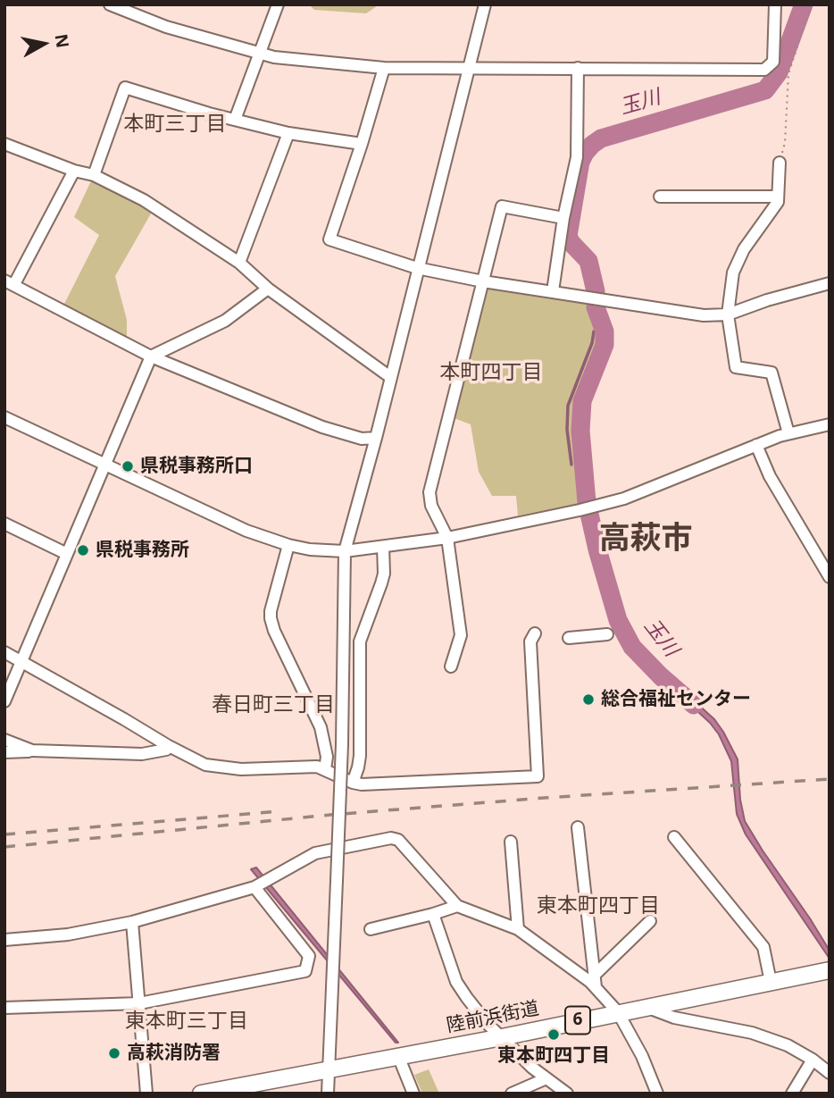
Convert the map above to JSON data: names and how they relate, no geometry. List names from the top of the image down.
{
  "streets": {
    "highway": ["陸前浜街道", "6"]
  },
  "districts": [
    "本町三丁目",
    "本町四丁目",
    "高萩市",
    "春日町三丁目",
    "東本町四丁目",
    "東本町三丁目"
  ],
  "water": ["玉川"],
  "places": [
    "県税事務所口",
    "県税事務所",
    "総合福祉センター",
    "東本町四丁目",
    "高萩消防署"
  ],
  "north": "right"
}
